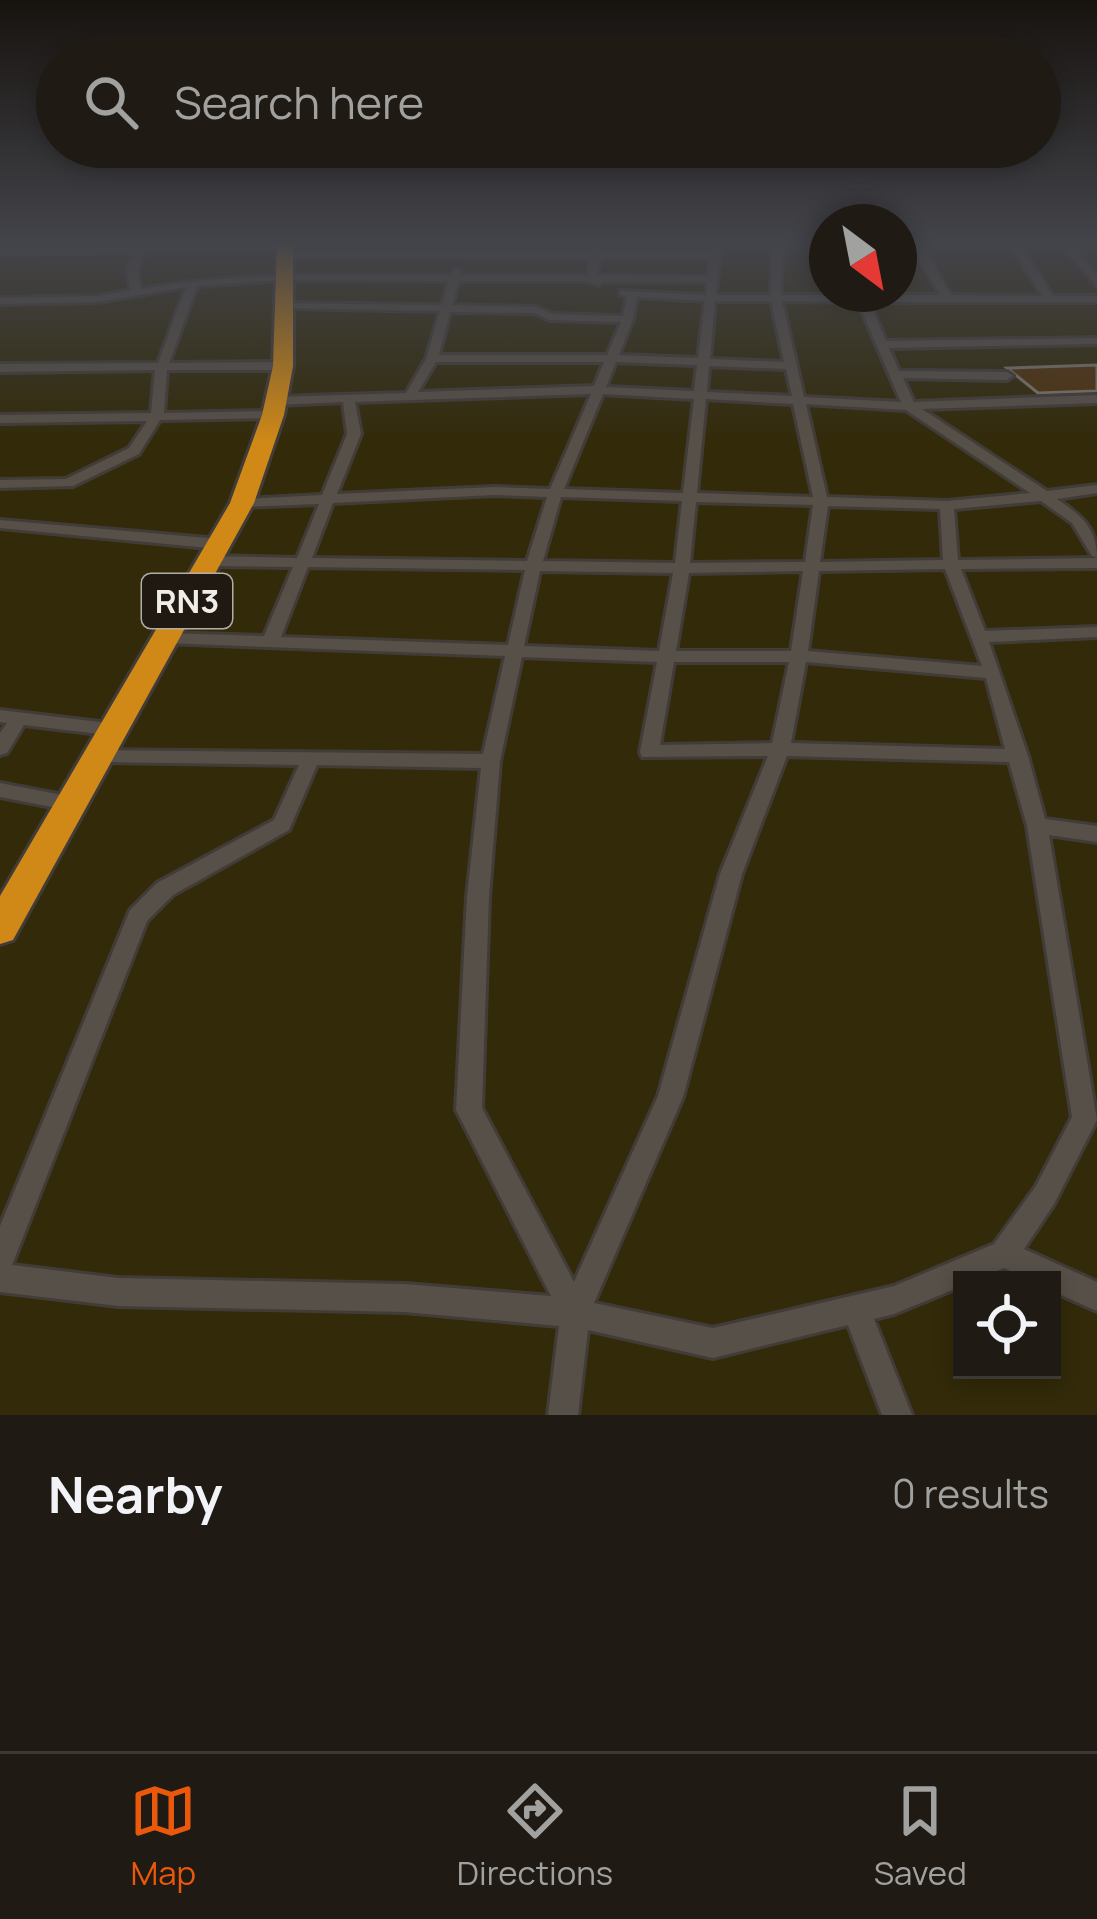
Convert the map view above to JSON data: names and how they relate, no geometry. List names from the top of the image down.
{
  "streets": {
    "highway": ["RN3"]
  },
  "north": "bottom right",
  "page": {
    "search": "Search here",
    "heading": ["Nearby", "0 results"],
    "nav": ["Map", "Directions", "Saved"]
  }
}
